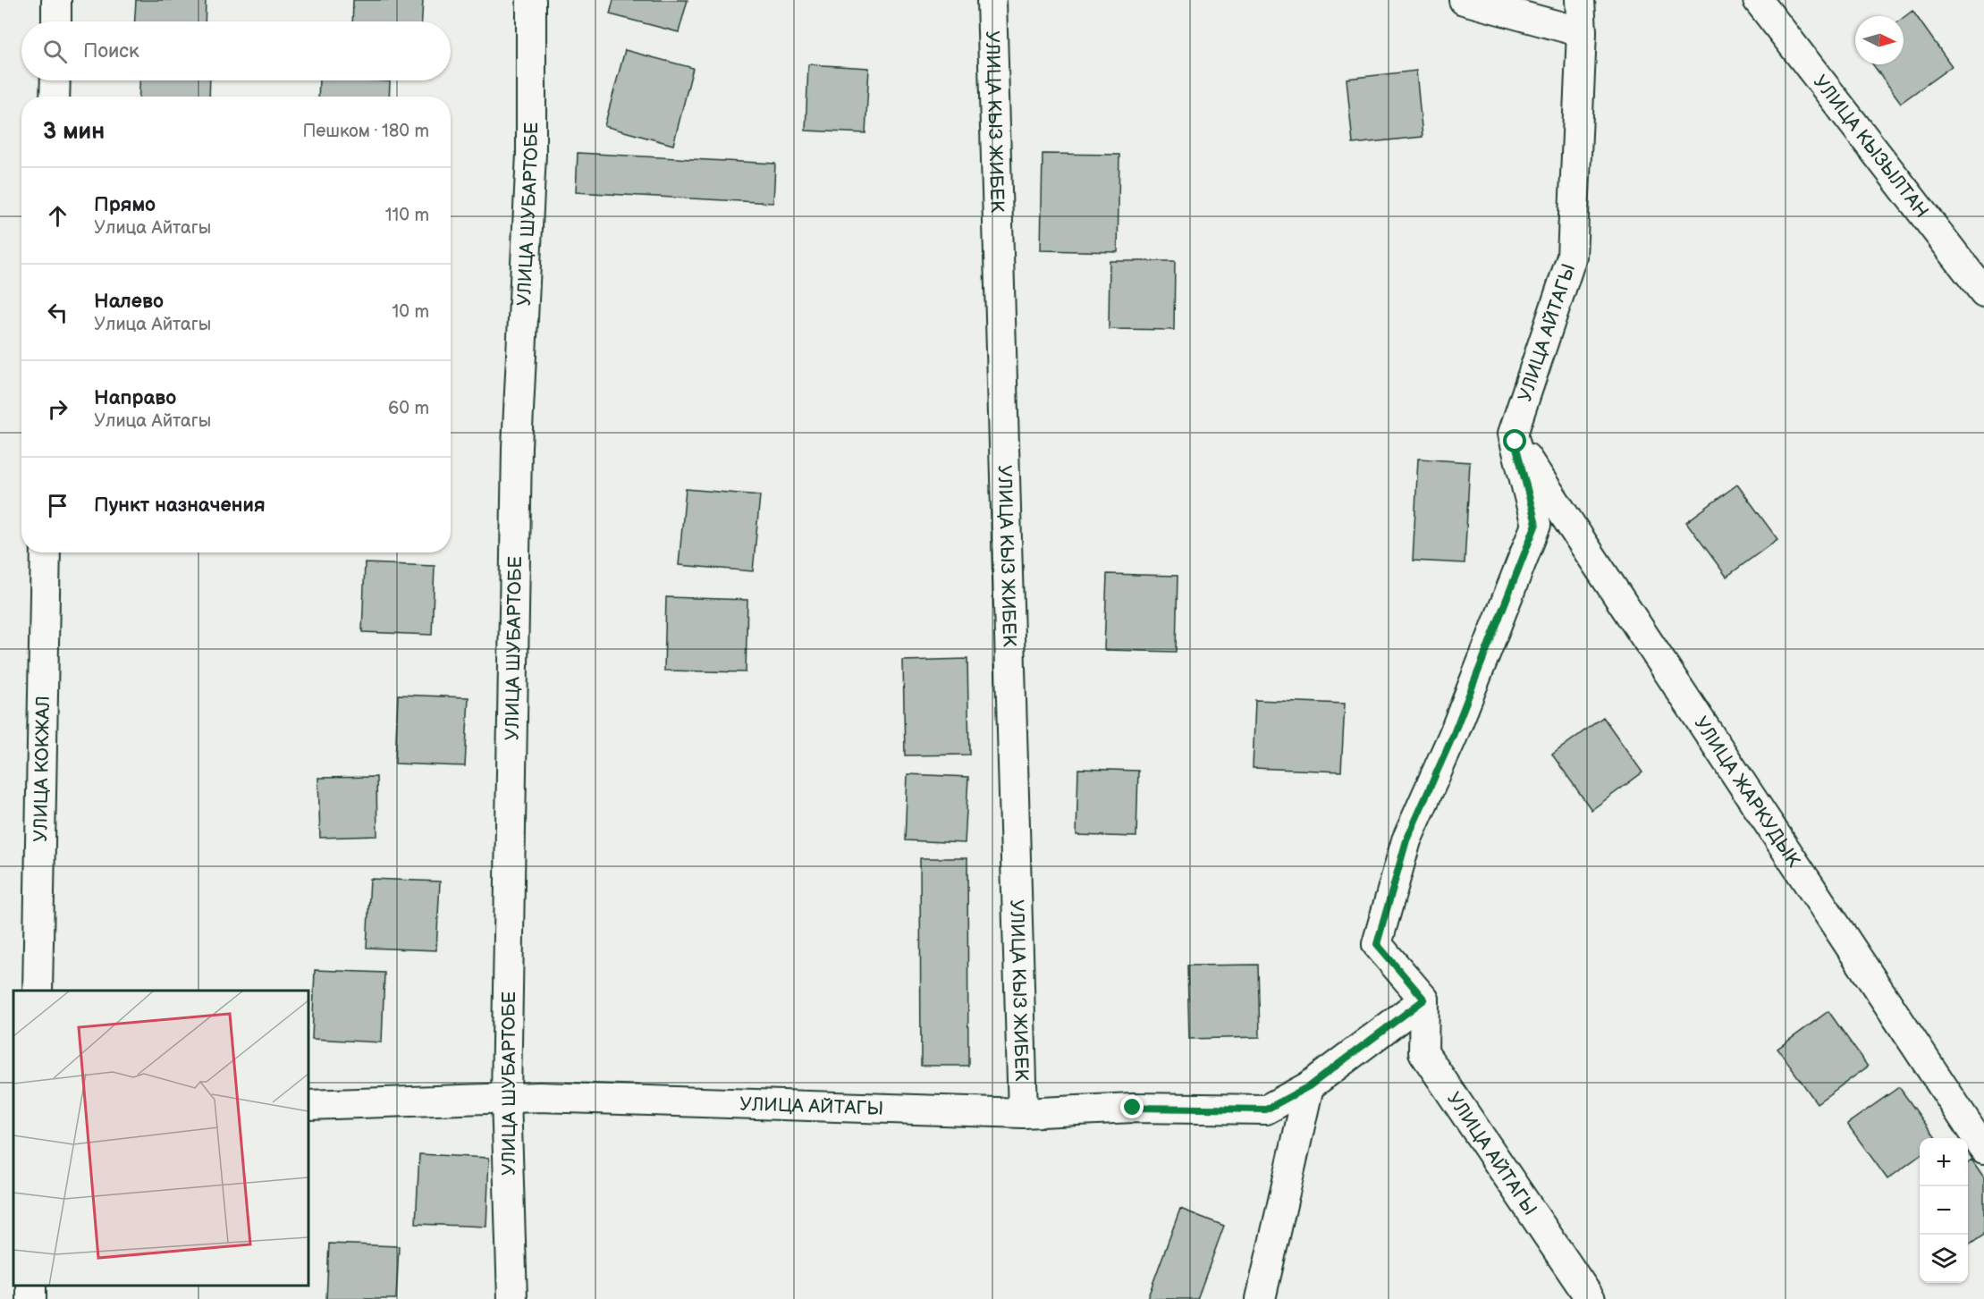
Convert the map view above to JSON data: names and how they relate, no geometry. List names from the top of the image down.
{
  "streets": {
    "street": [
      "УЛИЦА КЫЗ ЖИБЕК",
      "УЛИЦА КЫЗЫЛТАН",
      "УЛИЦА ШУБАРТОБЕ",
      "УЛИЦА АЙТАГЫ",
      "УЛИЦА КОКЖАЛ",
      "УЛИЦА ЖАРКУДЫК"
    ]
  },
  "crossings": [
    ["УЛИЦА КЫЗ ЖИБЕК", "УЛИЦА АЙТАГЫ"],
    ["УЛИЦА ШУБАРТОБЕ", "УЛИЦА АЙТАГЫ"],
    ["УЛИЦА АЙТАГЫ", "УЛИЦА ЖАРКУДЫК"]
  ],
  "north": "right",
  "page": {
    "search": "Поиск",
    "heading": ["3 мин", "Пешком · 180 m"],
    "list": [
      ["Прямо", "Улица Айтагы", "110 m"],
      ["Налево", "Улица Айтагы", "10 m"],
      ["Направо", "Улица Айтагы", "60 m"],
      "Пункт назначения"
    ],
    "map_buttons": ["+", "−"]
  }
}
